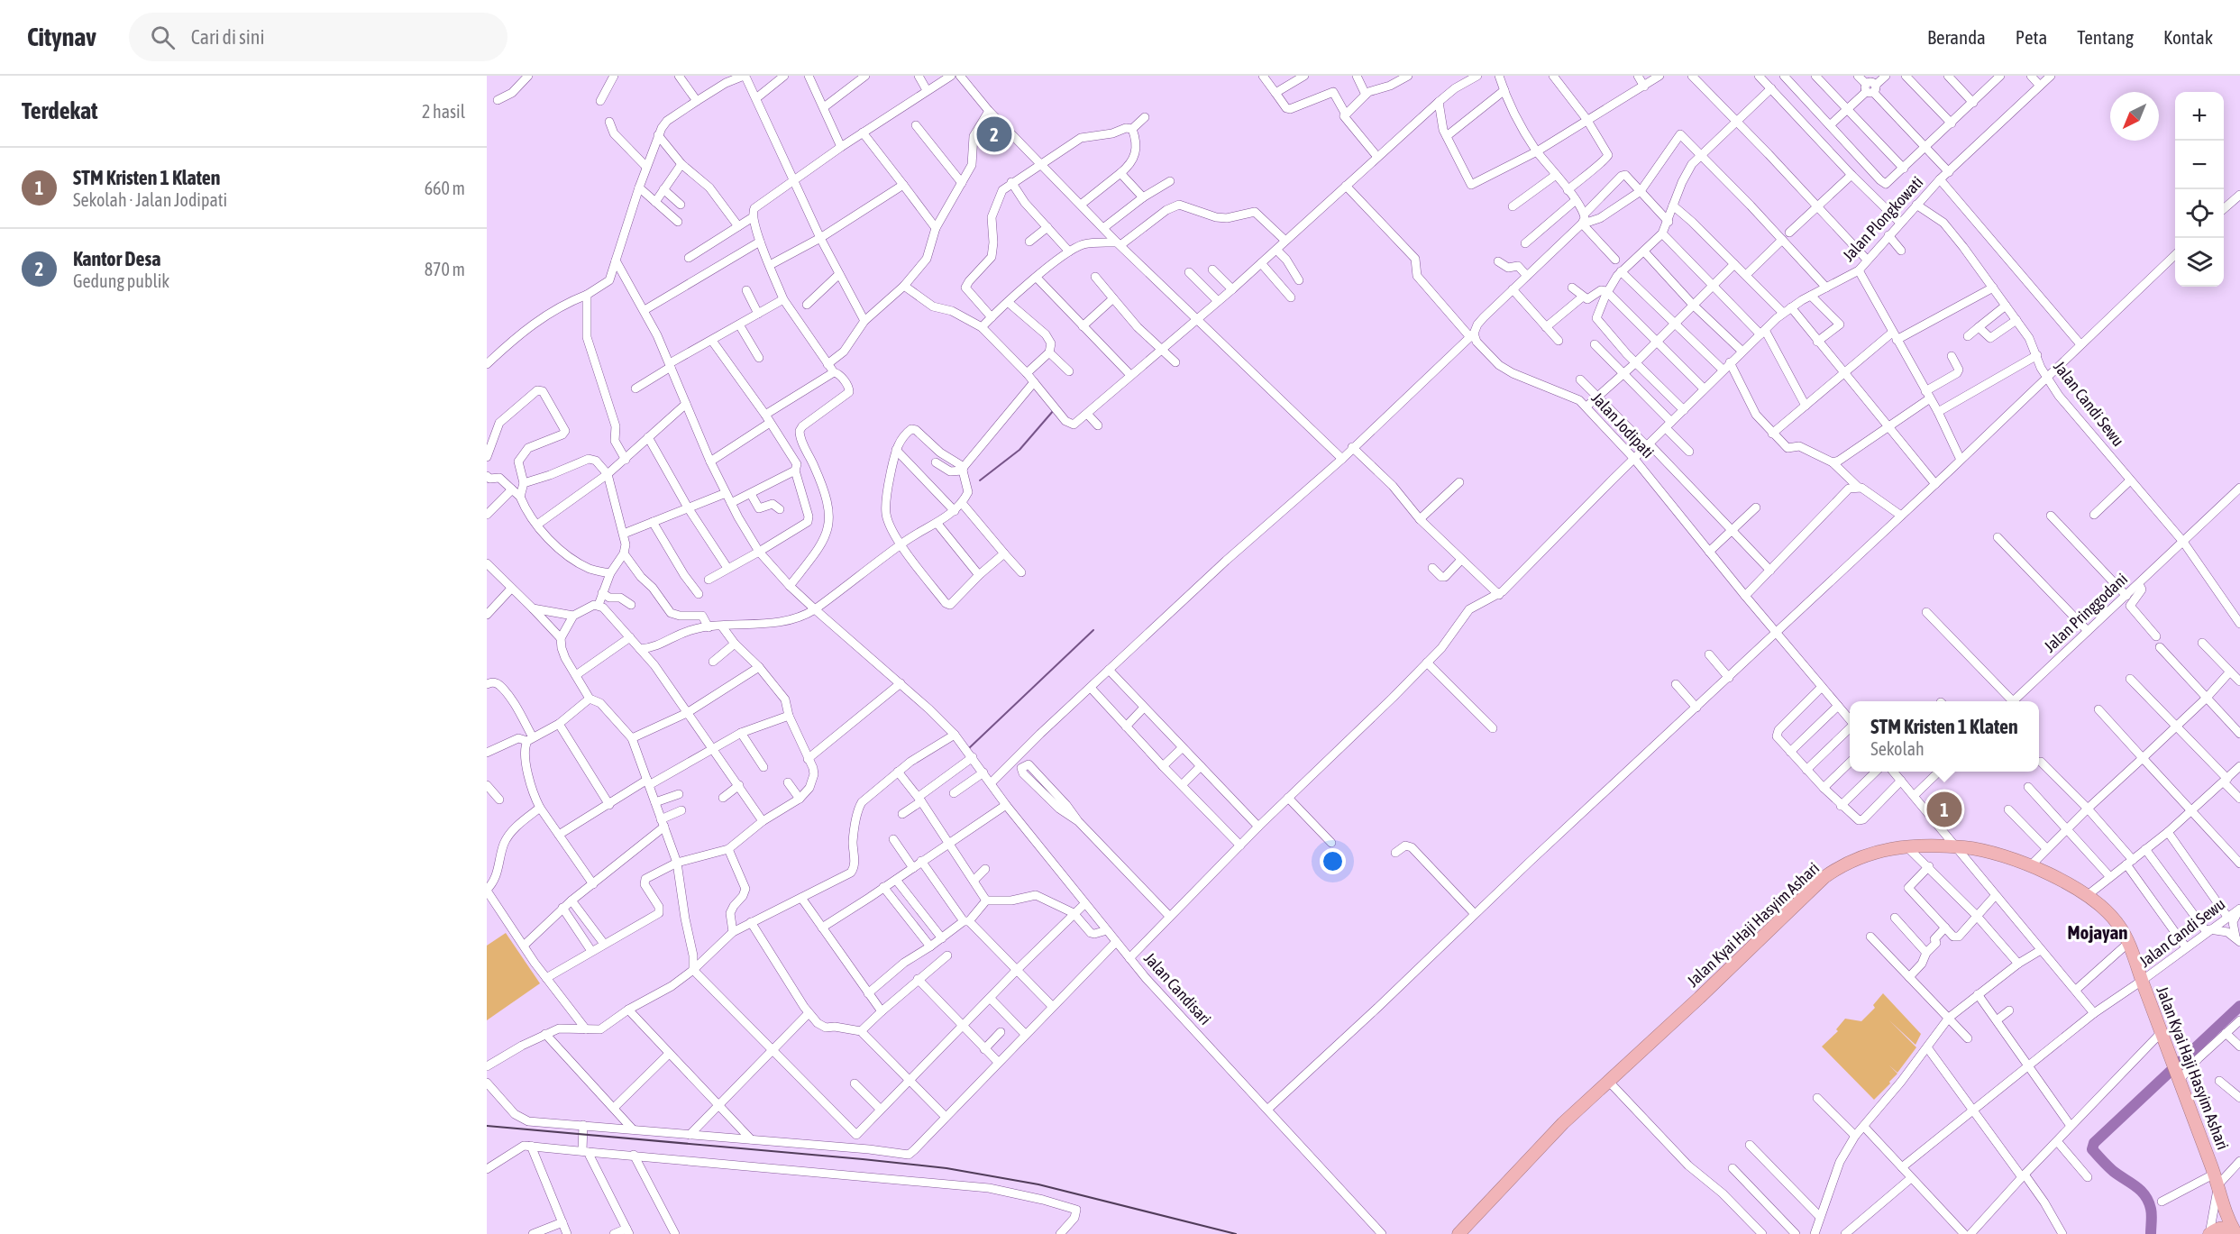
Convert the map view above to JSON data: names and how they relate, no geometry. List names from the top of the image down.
{
  "streets": {
    "highway": ["Jalan Kyai Haji Hasyim Ashari"],
    "street": [
      "Jalan Plongkowati",
      "Jalan Candi Sewu",
      "Jalan Jodipati",
      "Jalan Pringgodani",
      "Jalan Candisari"
    ]
  },
  "crossings": [
    ["Jalan Plongkowati", "Jalan Candi Sewu"],
    ["Jalan Plongkowati", "Jalan Jodipati"],
    ["Jalan Plongkowati", "Jalan Candisari"],
    ["Jalan Candi Sewu", "Jalan Pringgodani"],
    ["Jalan Candi Sewu", "Jalan Kyai Haji Hasyim Ashari"]
  ],
  "districts": ["Mojayan"],
  "north": "bottom left",
  "page": {
    "header": "Citynav",
    "search": "Cari di sini",
    "nav": [
      "Beranda",
      "Peta",
      "Tentang",
      "Kontak"
    ],
    "heading": ["Terdekat", "2 hasil"],
    "map_buttons": ["+", "−"],
    "pins": ["2", "1"],
    "list": [
      {
        "mark": "1",
        "name": "STM Kristen 1 Klaten",
        "note": "Sekolah · Jalan Jodipati",
        "value": "660 m"
      },
      {
        "mark": "2",
        "name": "Kantor Desa",
        "note": "Gedung publik",
        "value": "870 m"
      }
    ],
    "popup": ["STM Kristen 1 Klaten", "Sekolah"]
  }
}
